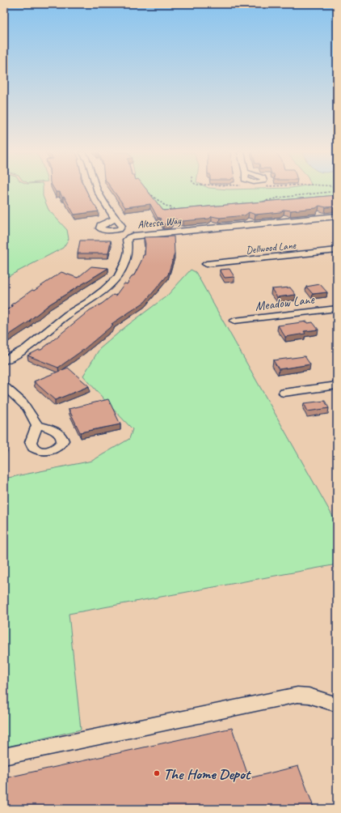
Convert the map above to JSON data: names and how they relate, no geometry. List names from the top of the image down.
{
  "streets": {
    "street": ["Altessa Way", "Dellwood Lane", "Meadow Lane"]
  },
  "places": ["The Home Depot"]
}
